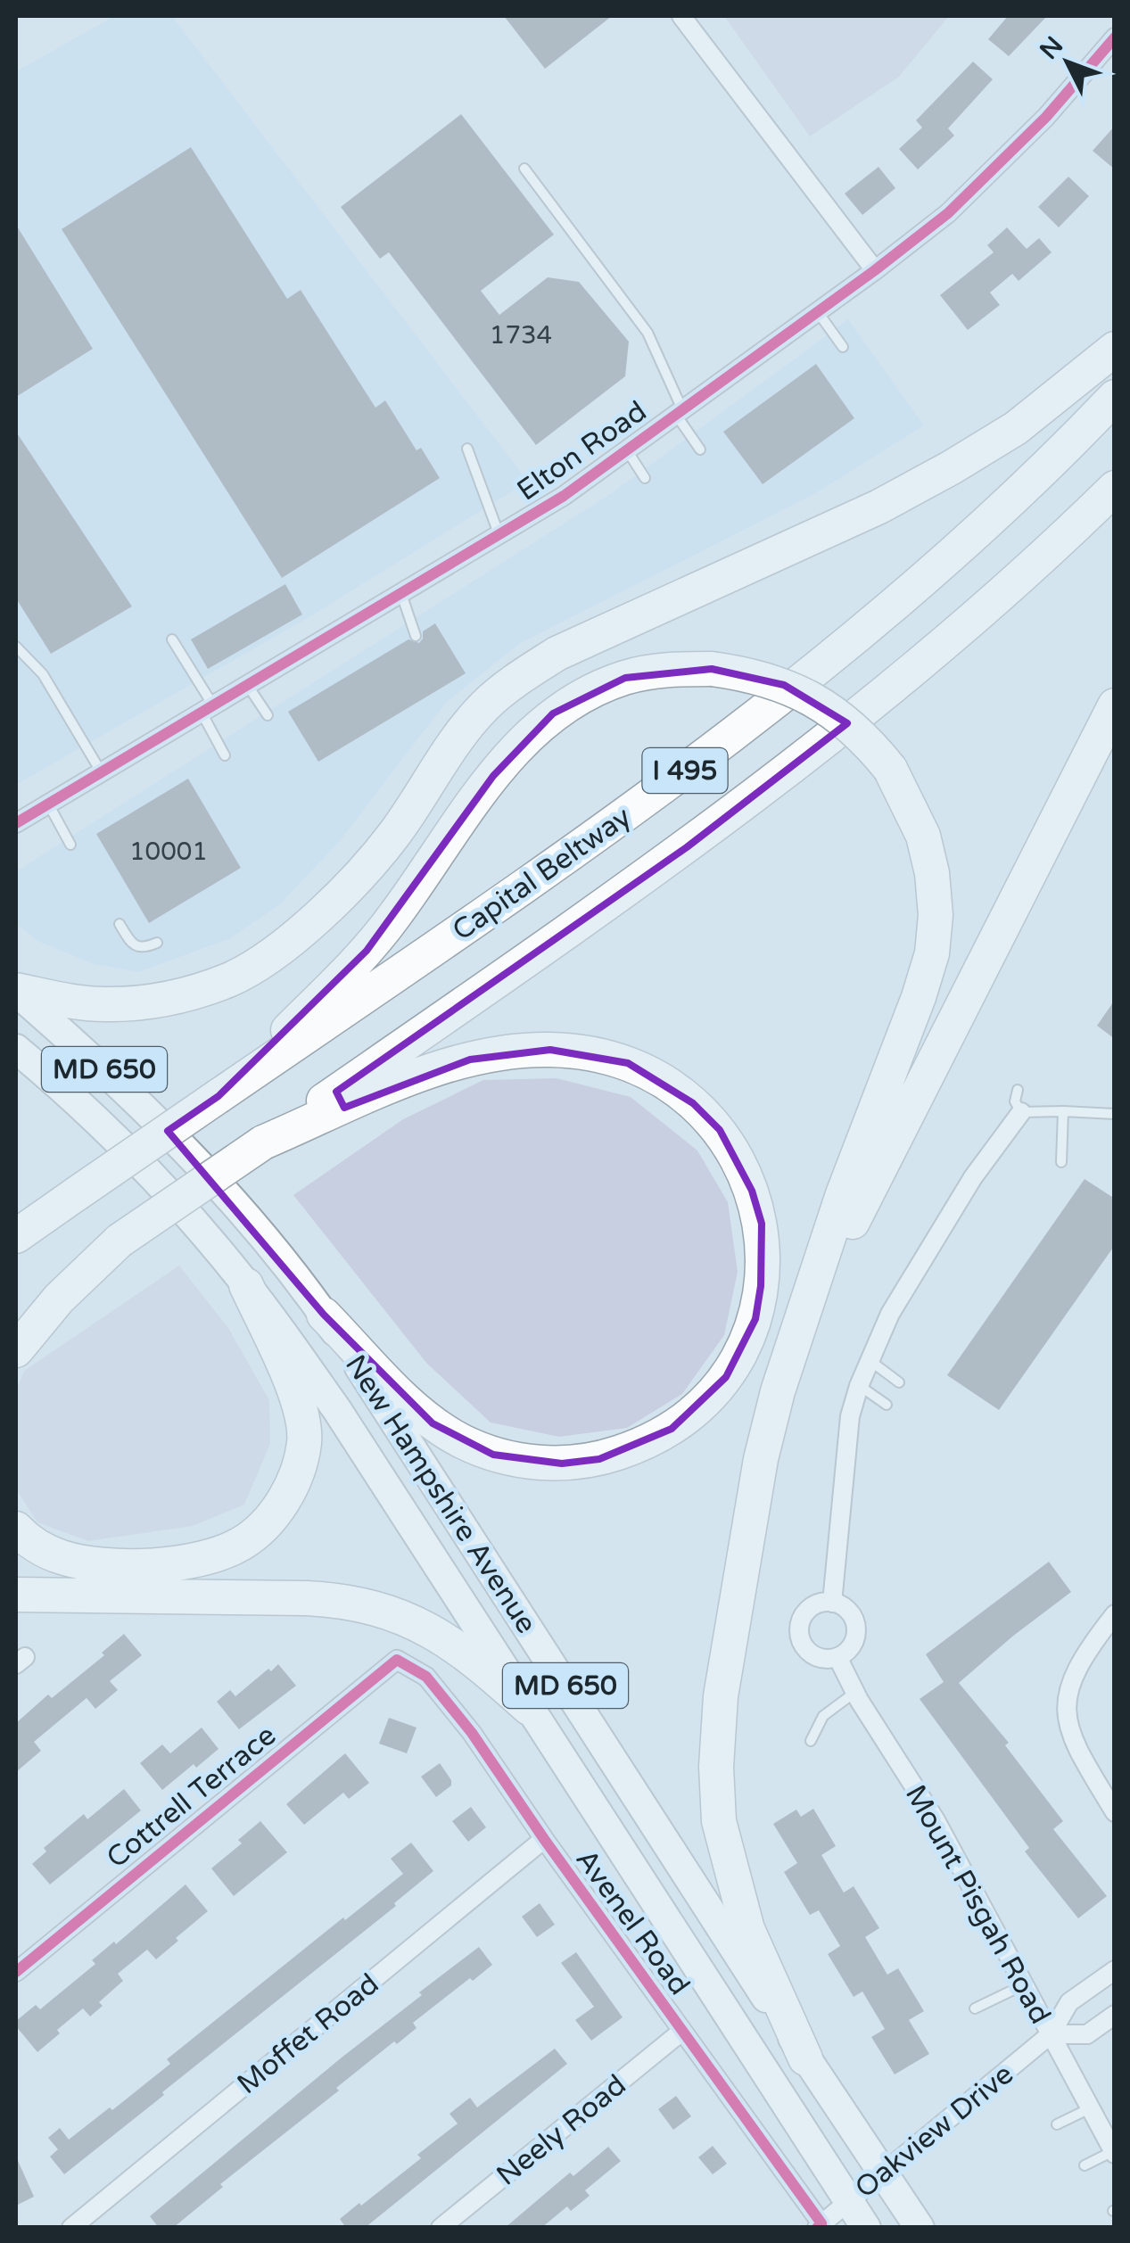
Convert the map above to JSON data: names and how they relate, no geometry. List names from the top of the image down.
{
  "streets": {
    "highway": ["I 495", "Capital Beltway"],
    "main road": ["MD 650", "New Hampshire Avenue"],
    "street": [
      "Elton Road",
      "Cottrell Terrace",
      "Mount Pisgah Road",
      "Avenel Road",
      "Moffet Road",
      "Neely Road",
      "Oakview Drive"
    ]
  },
  "crossings": [
    ["New Hampshire Avenue", "Oakview Drive"],
    ["Cottrell Terrace", "Avenel Road"],
    ["Mount Pisgah Road", "Oakview Drive"],
    ["Avenel Road", "Moffet Road"],
    ["Avenel Road", "Neely Road"],
    ["Avenel Road", "Oakview Drive"]
  ],
  "house_numbers": ["1734", "10001"],
  "north": "top left"
}
